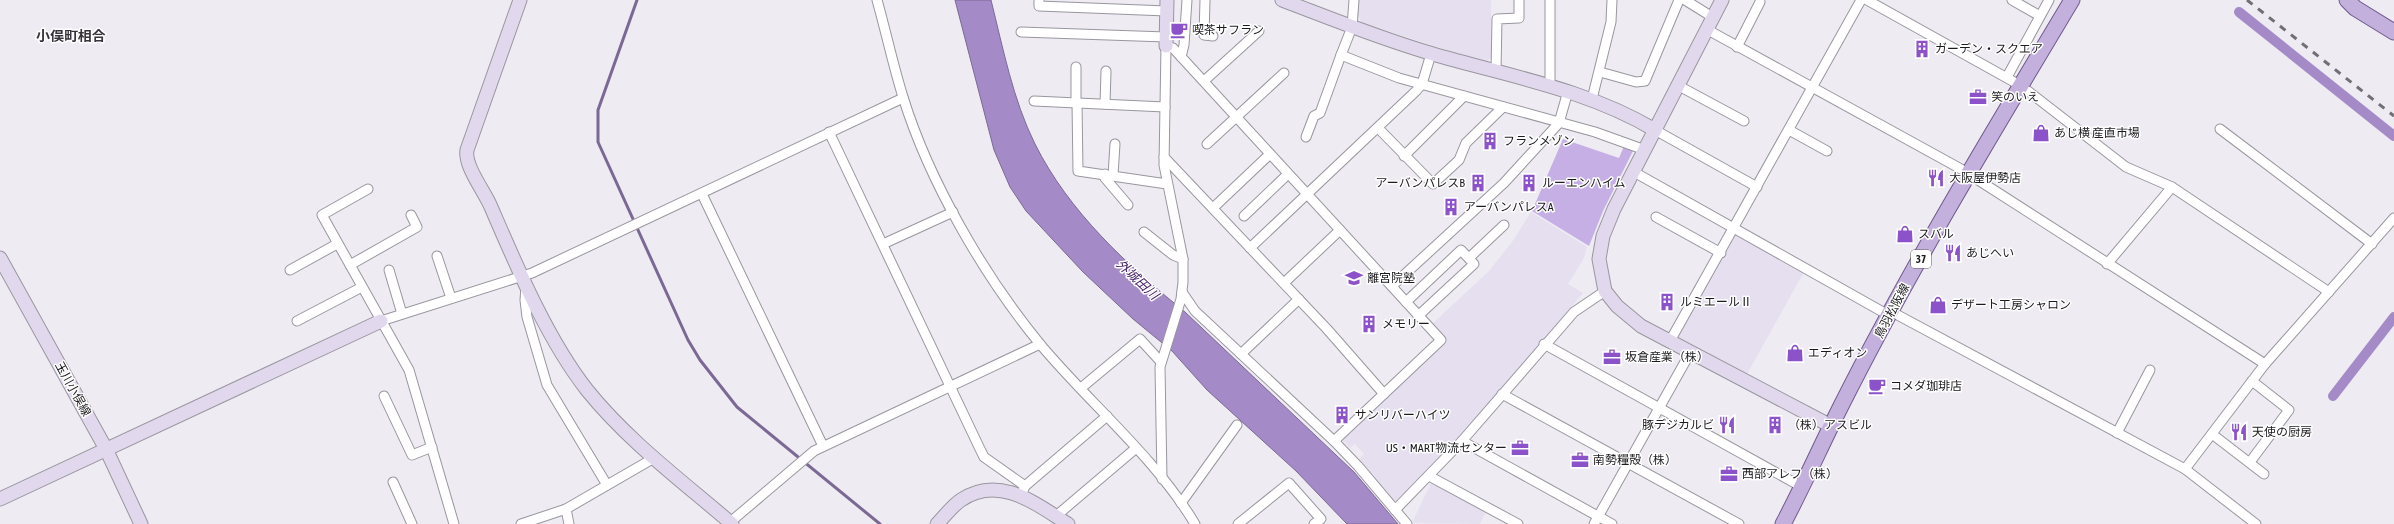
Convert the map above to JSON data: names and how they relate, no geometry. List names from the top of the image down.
{
  "streets": {
    "main road": ["37", "鳥羽松阪線"],
    "street": ["玉川小俣線"]
  },
  "districts": ["小俣町相合"],
  "water": ["外城田川"],
  "places": {
    "cafe": ["喫茶サフラン", "コメダ珈琲店"],
    "building": [
      "ガーデン・スクエア",
      "フランメゾン",
      "アーバンパレスB",
      "ルーエンハイム",
      "アーバンパレスA",
      "ルミエールⅡ",
      "メモリー",
      "サンリバーハイツ",
      "（株）アスビル"
    ],
    "office": [
      "笑のいえ",
      "坂倉産業（株）",
      "US・MART物流センター",
      "南勢糧殻（株）",
      "西部アレフ（株）"
    ],
    "shop": [
      "あじ横 産直市場",
      "スバル",
      "デザート工房シャロン",
      "エディオン"
    ],
    "restaurant": [
      "大阪屋伊勢店",
      "あじへい",
      "豚デジカルビ",
      "天使の厨房"
    ],
    "school or university": ["離宮院塾"]
  }
}
